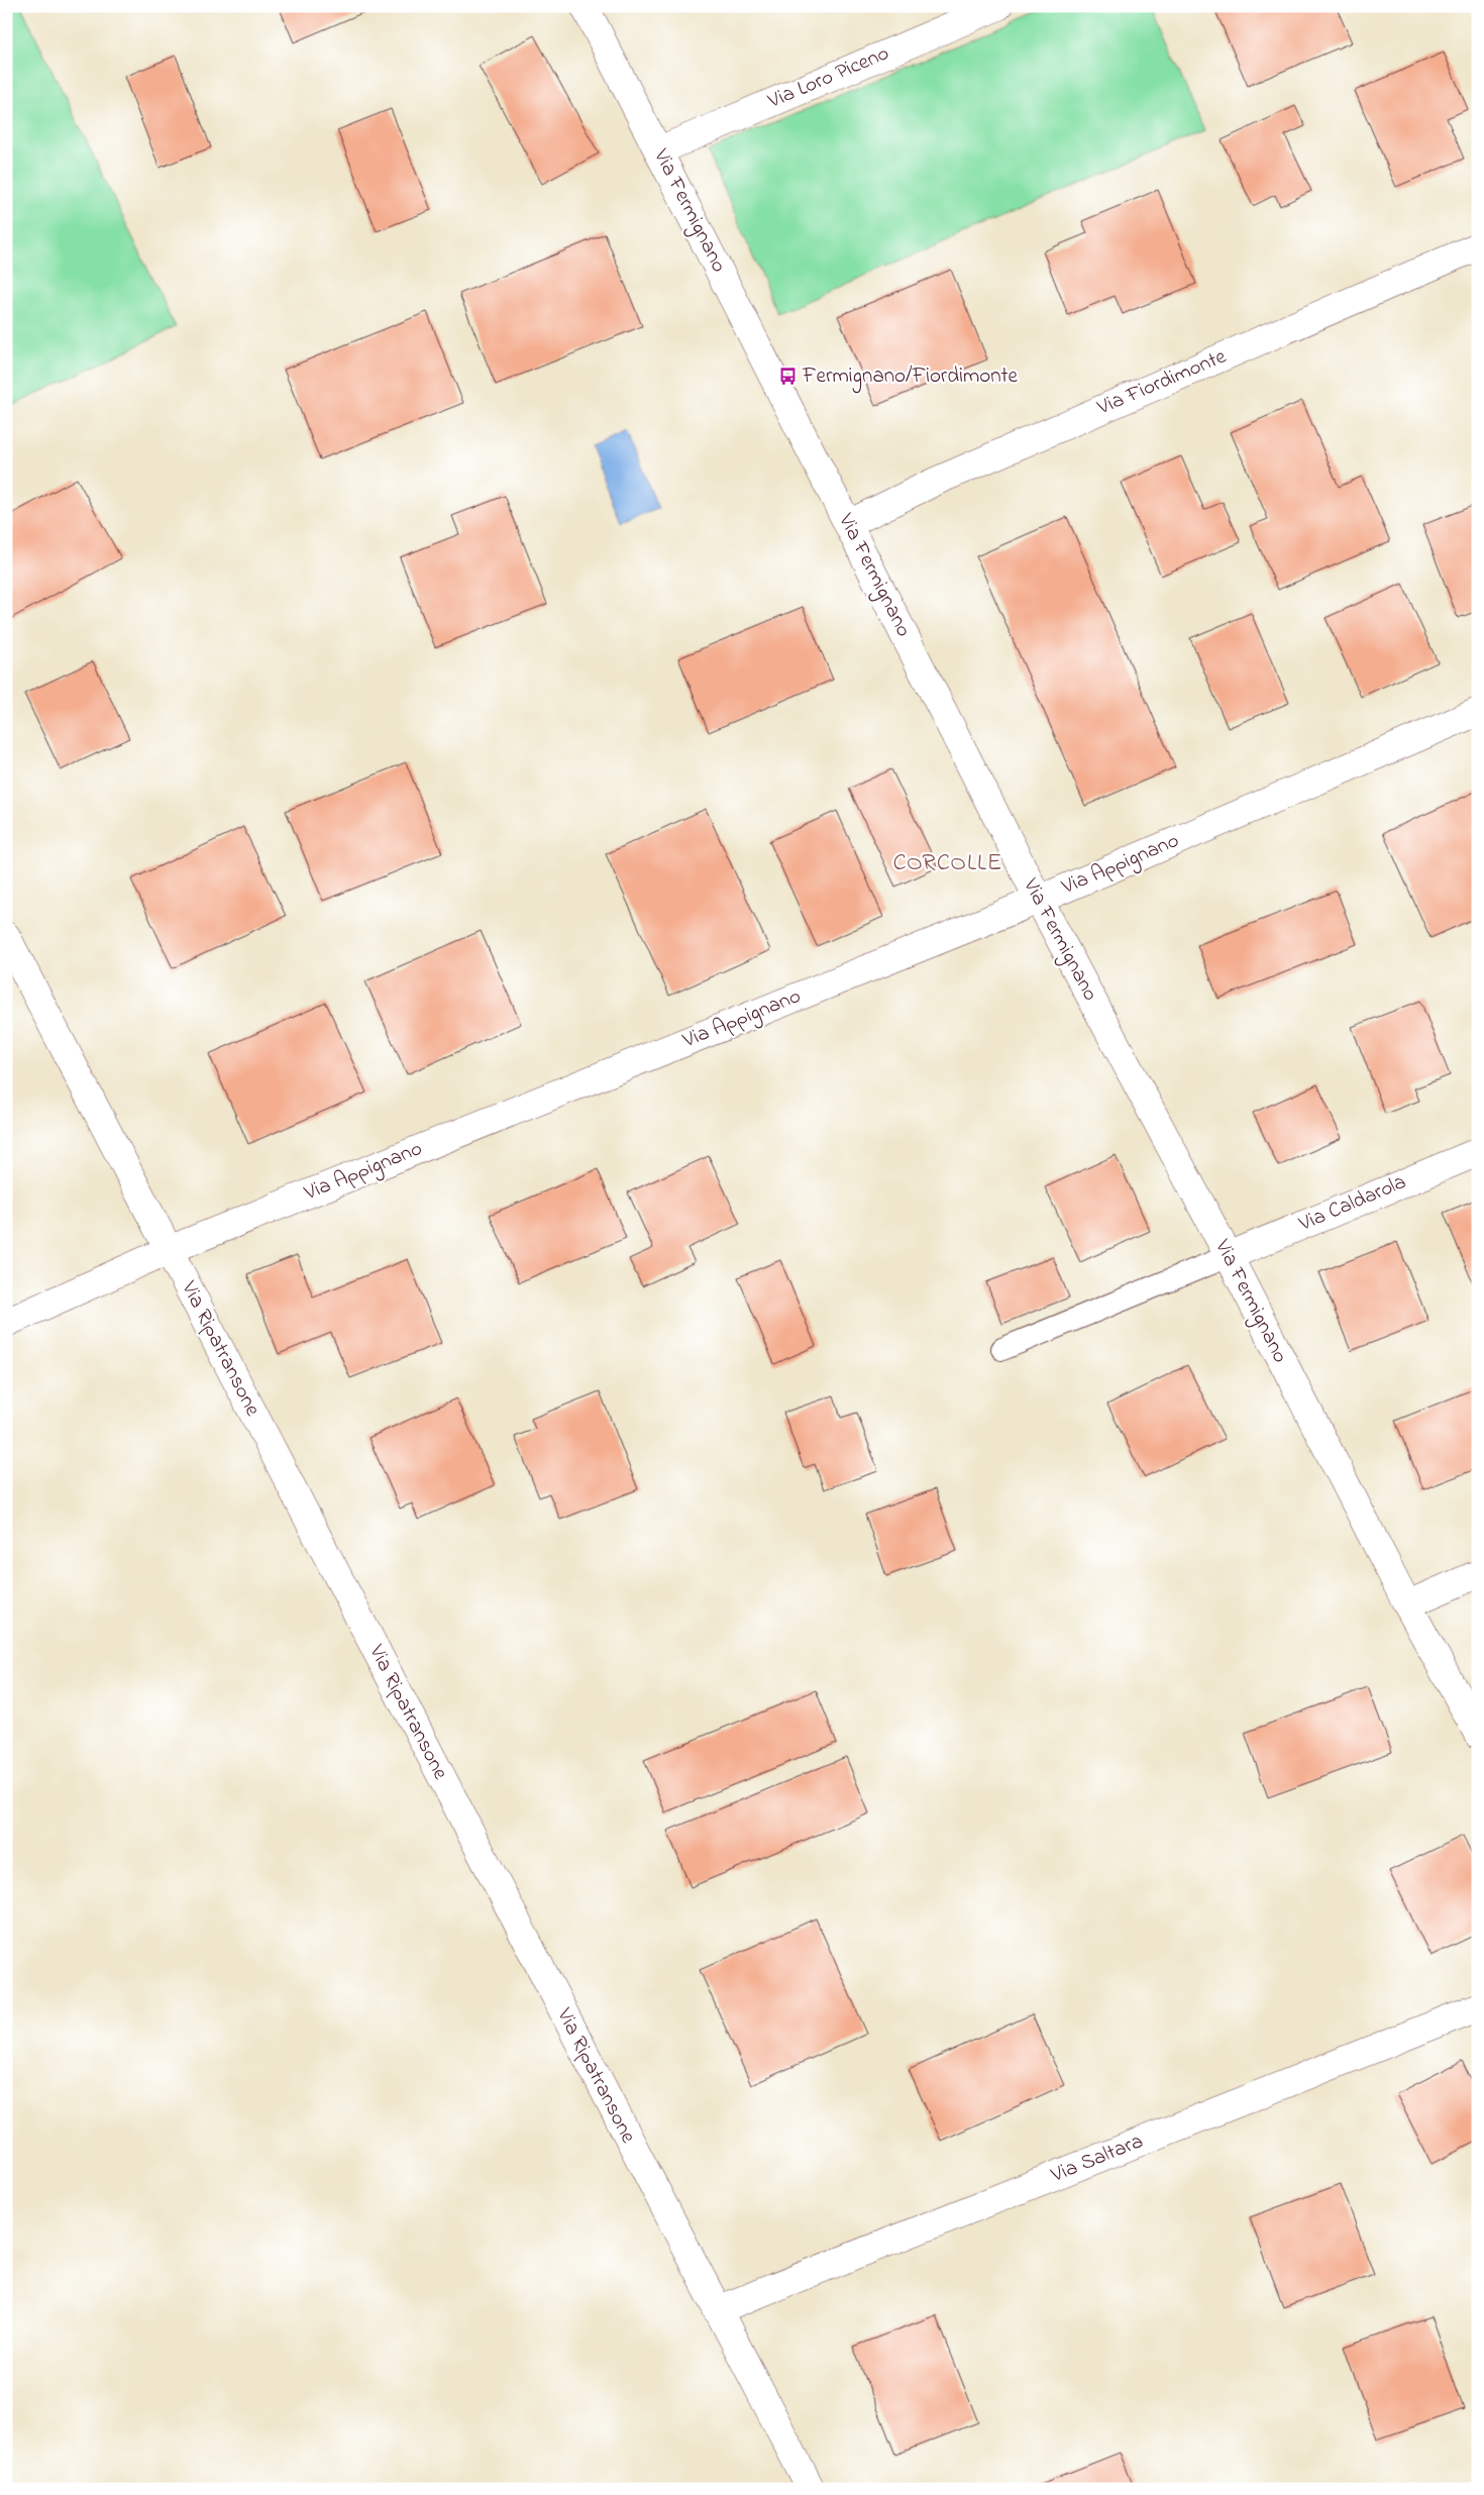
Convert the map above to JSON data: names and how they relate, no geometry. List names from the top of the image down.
{
  "streets": {
    "street": [
      "Via Loro Piceno",
      "Via Fermignano",
      "Via Fiordimonte",
      "Via Appignano",
      "Via Caldarola",
      "Via Ripatransone",
      "Via Saltara"
    ]
  },
  "crossings": [
    ["Via Loro Piceno", "Via Fermignano"],
    ["Via Fermignano", "Via Fiordimonte"],
    ["Via Fermignano", "Via Appignano"],
    ["Via Fermignano", "Via Caldarola"],
    ["Via Appignano", "Via Ripatransone"],
    ["Via Ripatransone", "Via Saltara"]
  ],
  "districts": ["CORCOLLE"],
  "places": {
    "bus stop": ["Fermignano/Fiordimonte"]
  }
}
